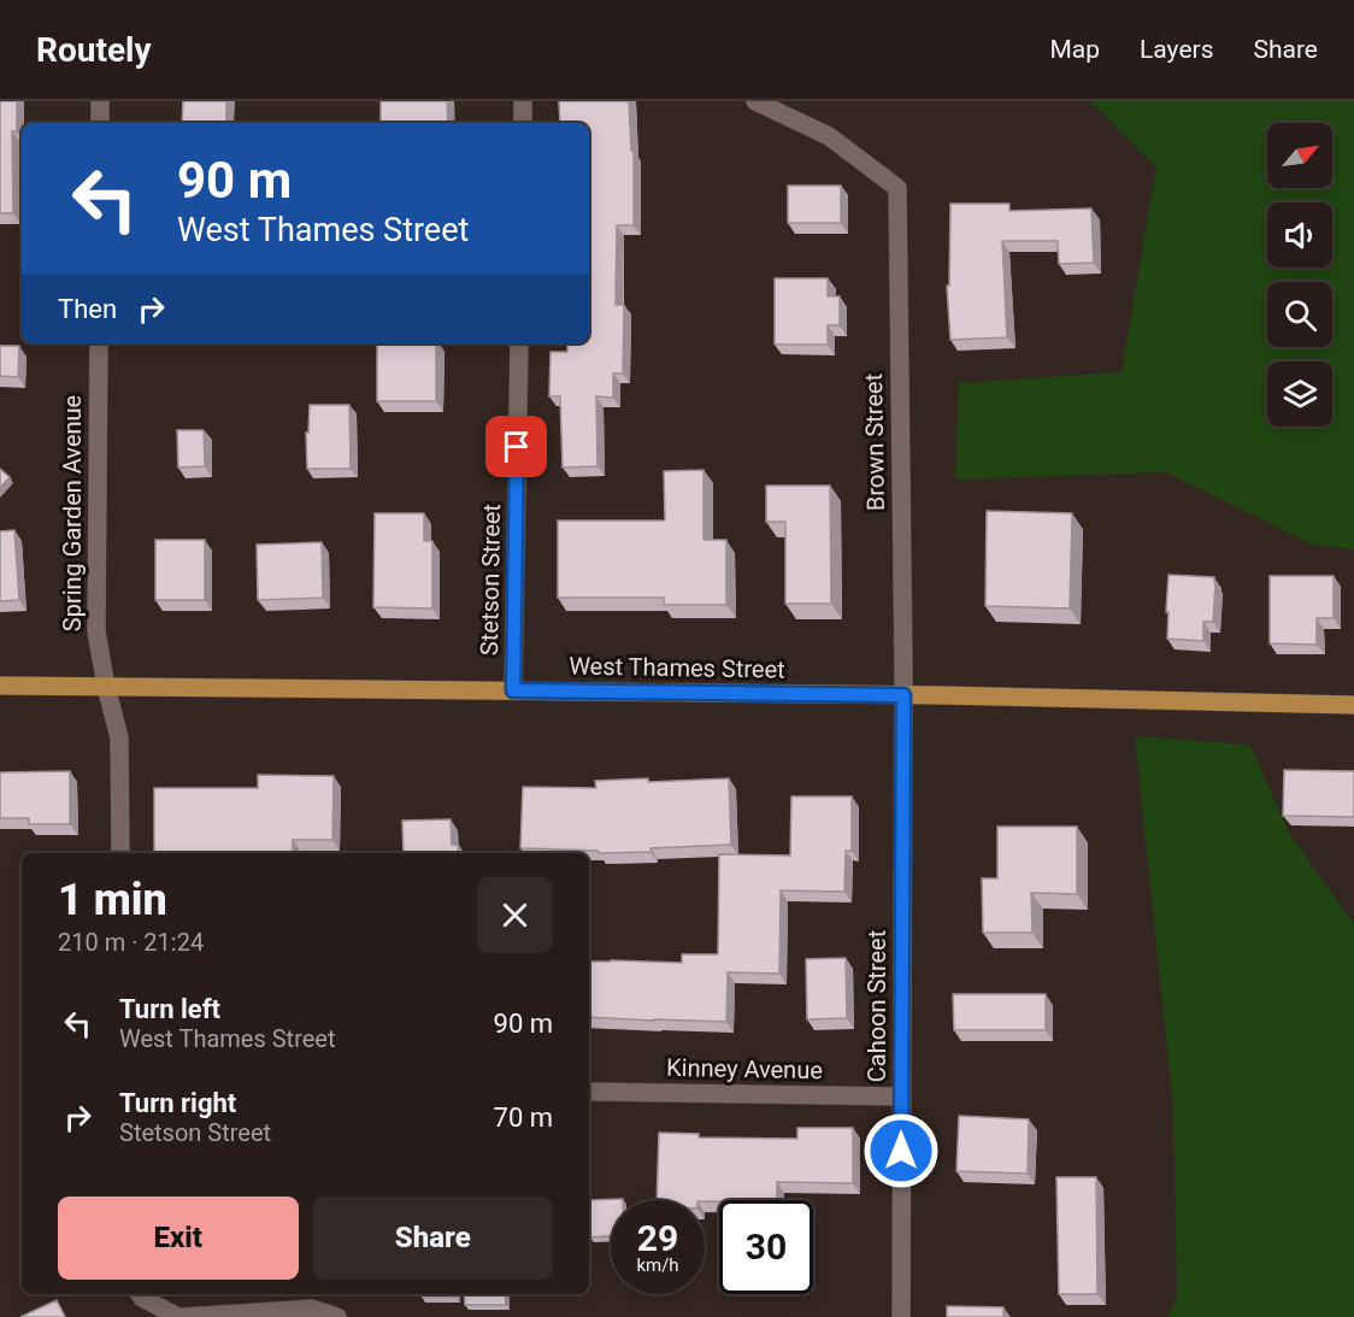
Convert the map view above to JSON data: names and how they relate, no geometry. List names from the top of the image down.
{
  "streets": {
    "main road": ["West Thames Street"],
    "street": [
      "Brown Street",
      "Spring Garden Avenue",
      "Stetson Street",
      "Cahoon Street",
      "Kinney Avenue"
    ]
  },
  "crossings": [
    ["Brown Street", "West Thames Street"],
    ["Brown Street", "Cahoon Street"],
    ["Spring Garden Avenue", "West Thames Street"],
    ["Stetson Street", "West Thames Street"],
    ["West Thames Street", "Cahoon Street"],
    ["Cahoon Street", "Kinney Avenue"]
  ],
  "north": "top right",
  "page": {
    "header": "Routely",
    "nav": ["Map", "Layers", "Share"],
    "turn": ["90 m", "West Thames Street"],
    "then": "Then",
    "heading": ["1 min", "210 m · 21:24"],
    "list": [
      {
        "name": "Turn left",
        "note": "West Thames Street",
        "value": "90 m"
      },
      {
        "name": "Turn right",
        "note": "Stetson Street",
        "value": "70 m"
      }
    ],
    "buttons": ["Exit", "Share"],
    "speed": "29 km/h",
    "limit": "30"
  }
}
